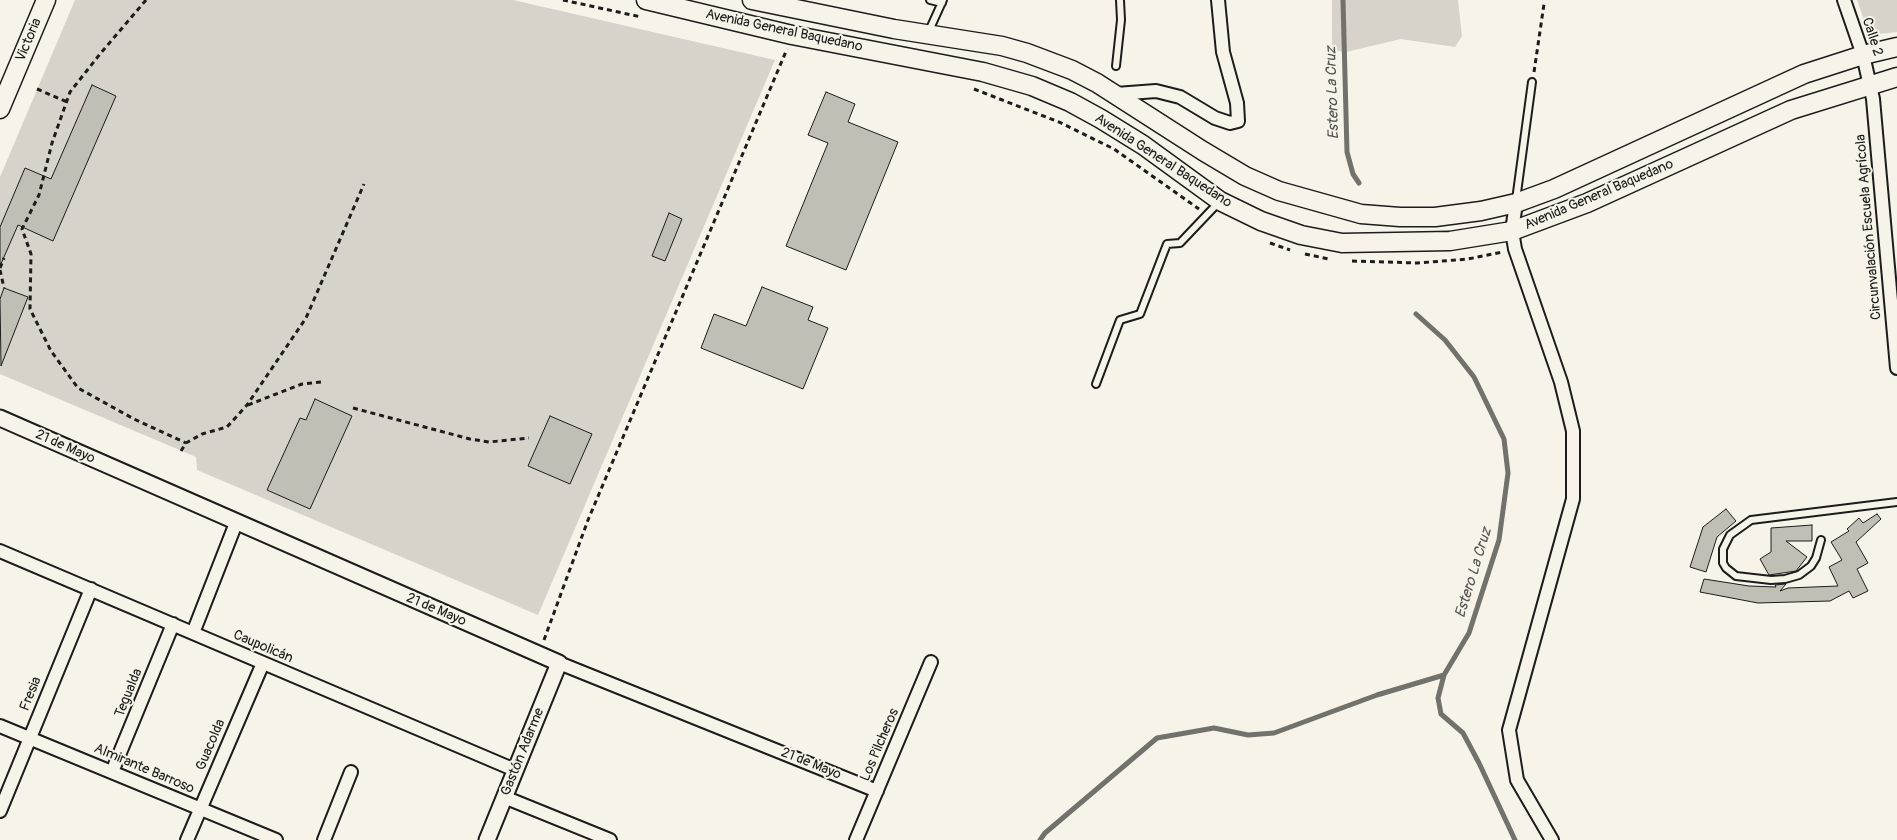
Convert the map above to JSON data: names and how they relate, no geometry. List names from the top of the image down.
{
  "streets": {
    "main road": ["Avenida General Baquedano", "Victoria"],
    "street": [
      "Calle 2",
      "Circunvalación Escuela Agrícola",
      "21 de Mayo",
      "Caupolicán",
      "Tegualda",
      "Fresia",
      "Guacolda",
      "Los Pilcheros",
      "Gastón Adarme",
      "Almirante Barroso"
    ]
  },
  "crossings": [
    ["Avenida General Baquedano", "Calle 2"],
    ["Avenida General Baquedano", "Circunvalación Escuela Agrícola"],
    ["Calle 2", "Circunvalación Escuela Agrícola"],
    ["21 de Mayo", "Los Pilcheros"],
    ["21 de Mayo", "Gastón Adarme"],
    ["Caupolicán", "Tegualda"],
    ["Caupolicán", "Fresia"],
    ["Caupolicán", "Guacolda"],
    ["Caupolicán", "Gastón Adarme"],
    ["Tegualda", "Almirante Barroso"],
    ["Fresia", "Almirante Barroso"],
    ["Guacolda", "Almirante Barroso"]
  ],
  "water": ["Estero La Cruz"]
}
